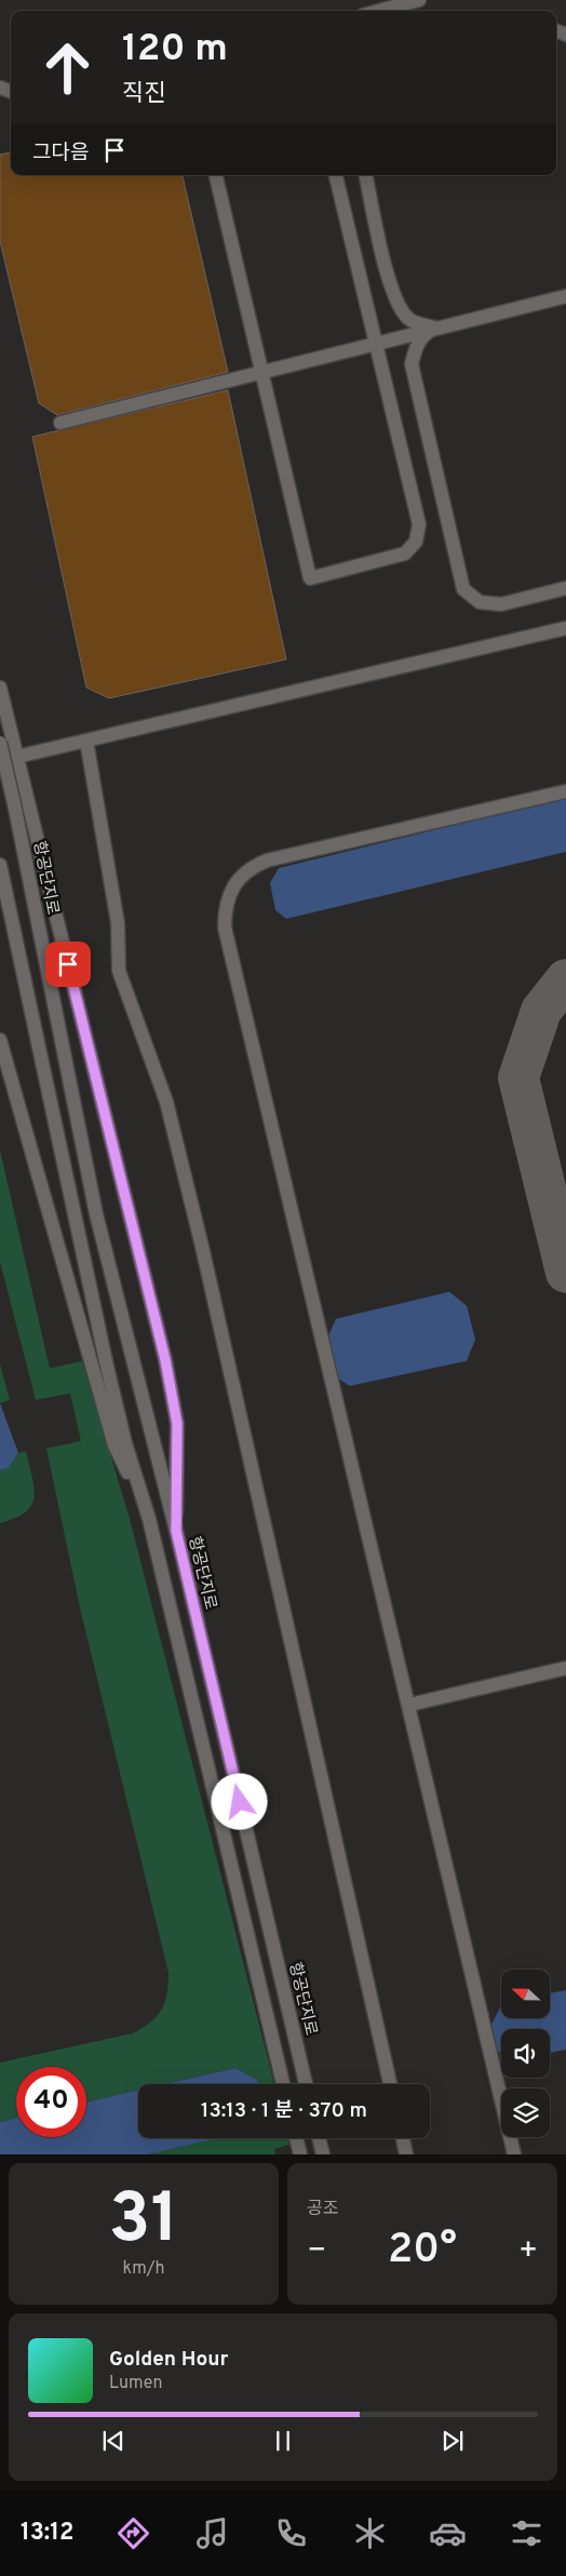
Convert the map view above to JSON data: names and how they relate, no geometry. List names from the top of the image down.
{
  "streets": {
    "street": ["항공단지로"]
  },
  "north": "left",
  "page": {
    "turn": ["120 m", "직진"],
    "then": "그다음",
    "limit": "40",
    "trip": "13:13 · 1 분 · 370 m",
    "tile": [
      ["31", "km/h"],
      "공조"
    ],
    "heat": ["−", "20°", "+"],
    "song": ["Golden Hour", "Lumen"],
    "tabs": "13:12"
  }
}
